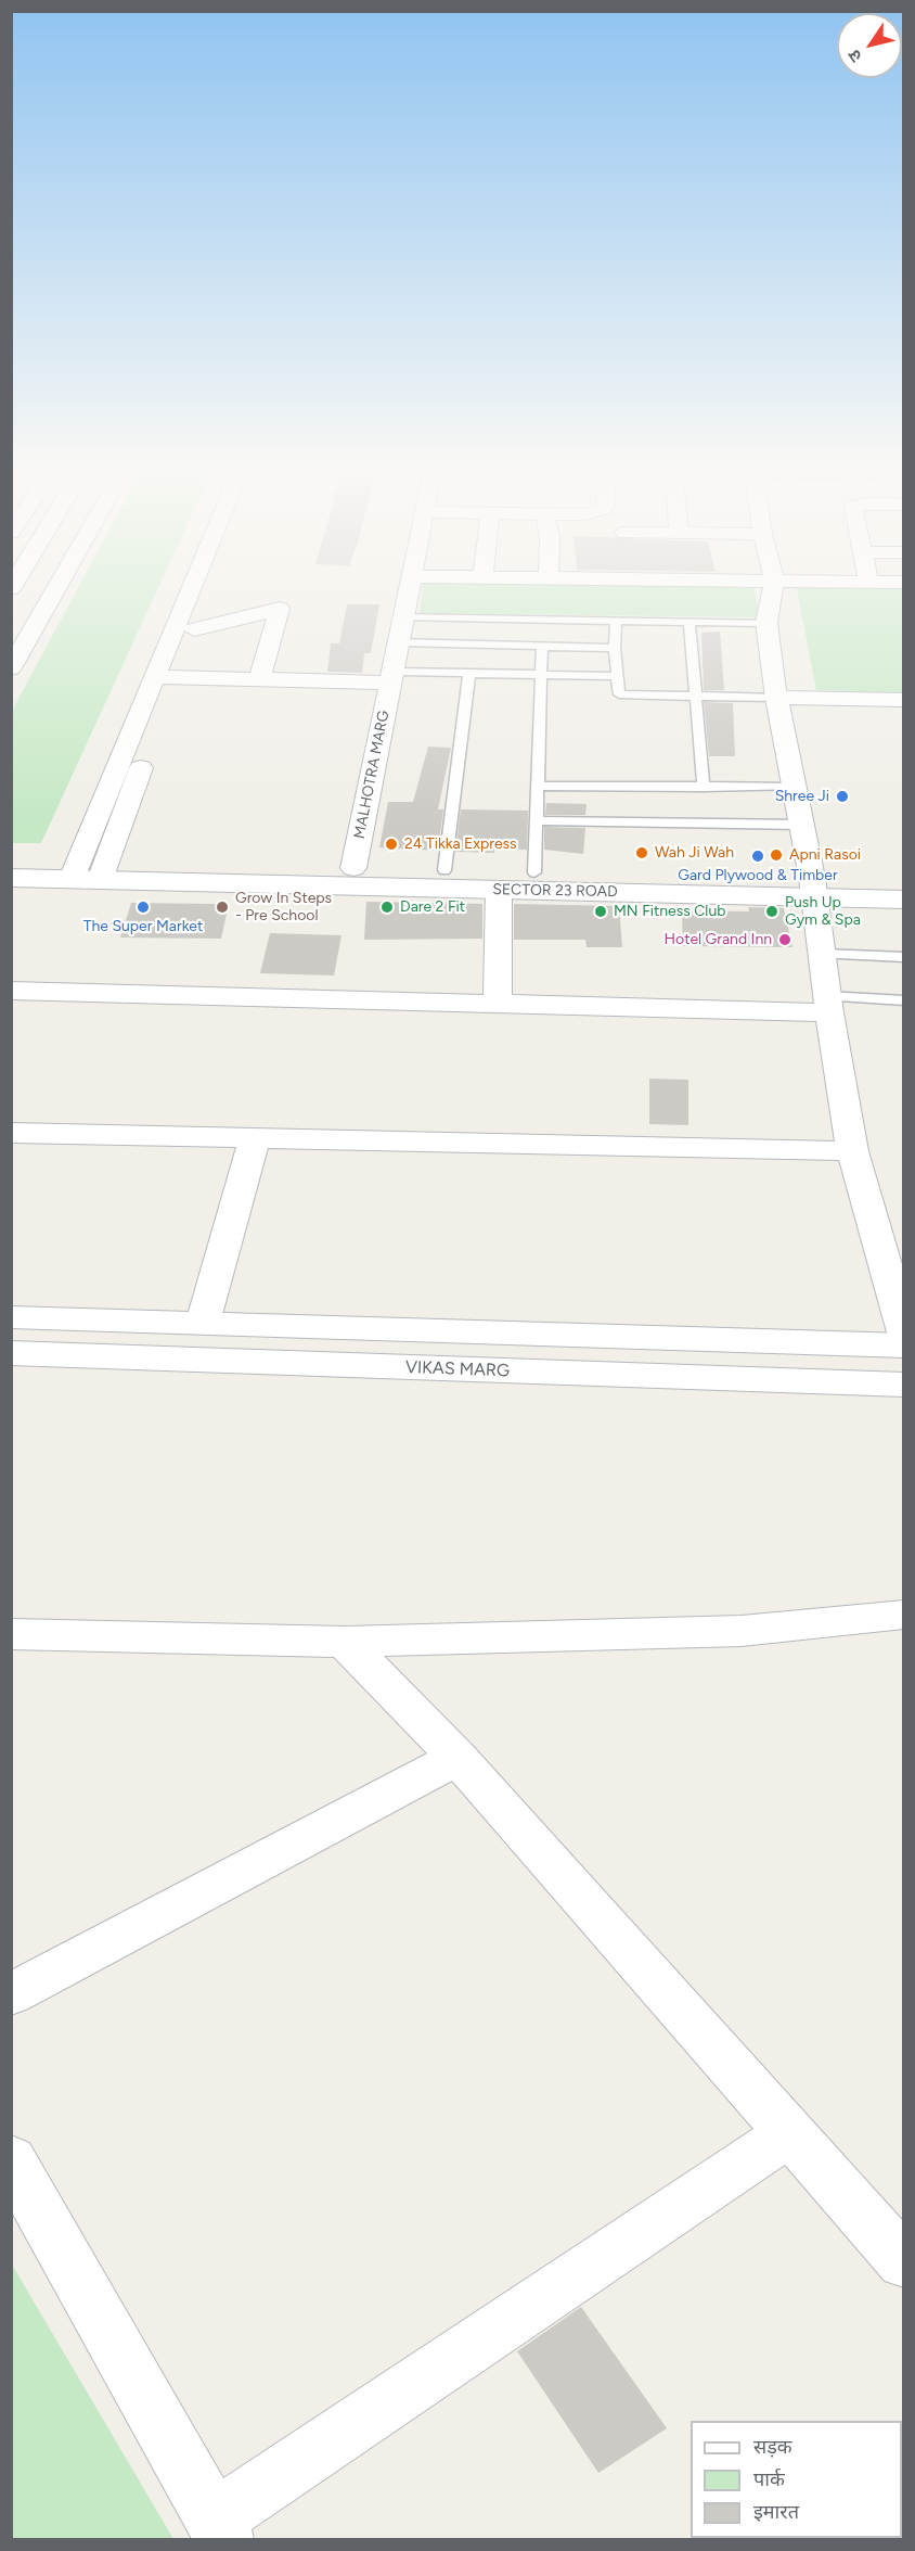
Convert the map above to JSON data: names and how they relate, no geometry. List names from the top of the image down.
{
  "streets": {
    "street": ["MALHOTRA MARG", "SECTOR 23 ROAD", "VIKAS MARG"]
  },
  "crossings": [
    ["MALHOTRA MARG", "SECTOR 23 ROAD"]
  ],
  "places": [
    "Shree Ji",
    "24 Tikka Express",
    "Wah Ji Wah",
    "Apni Rasoi",
    "Gard Plywood & Timber",
    "The Super Market",
    "Grow In Steps - Pre School",
    "Dare 2 Fit",
    "MN Fitness Club",
    "Push Up Gym & Spa",
    "Hotel Grand Inn"
  ],
  "legend": ["सड़क", "पार्क", "इमारत"],
  "north": "bottom left"
}
